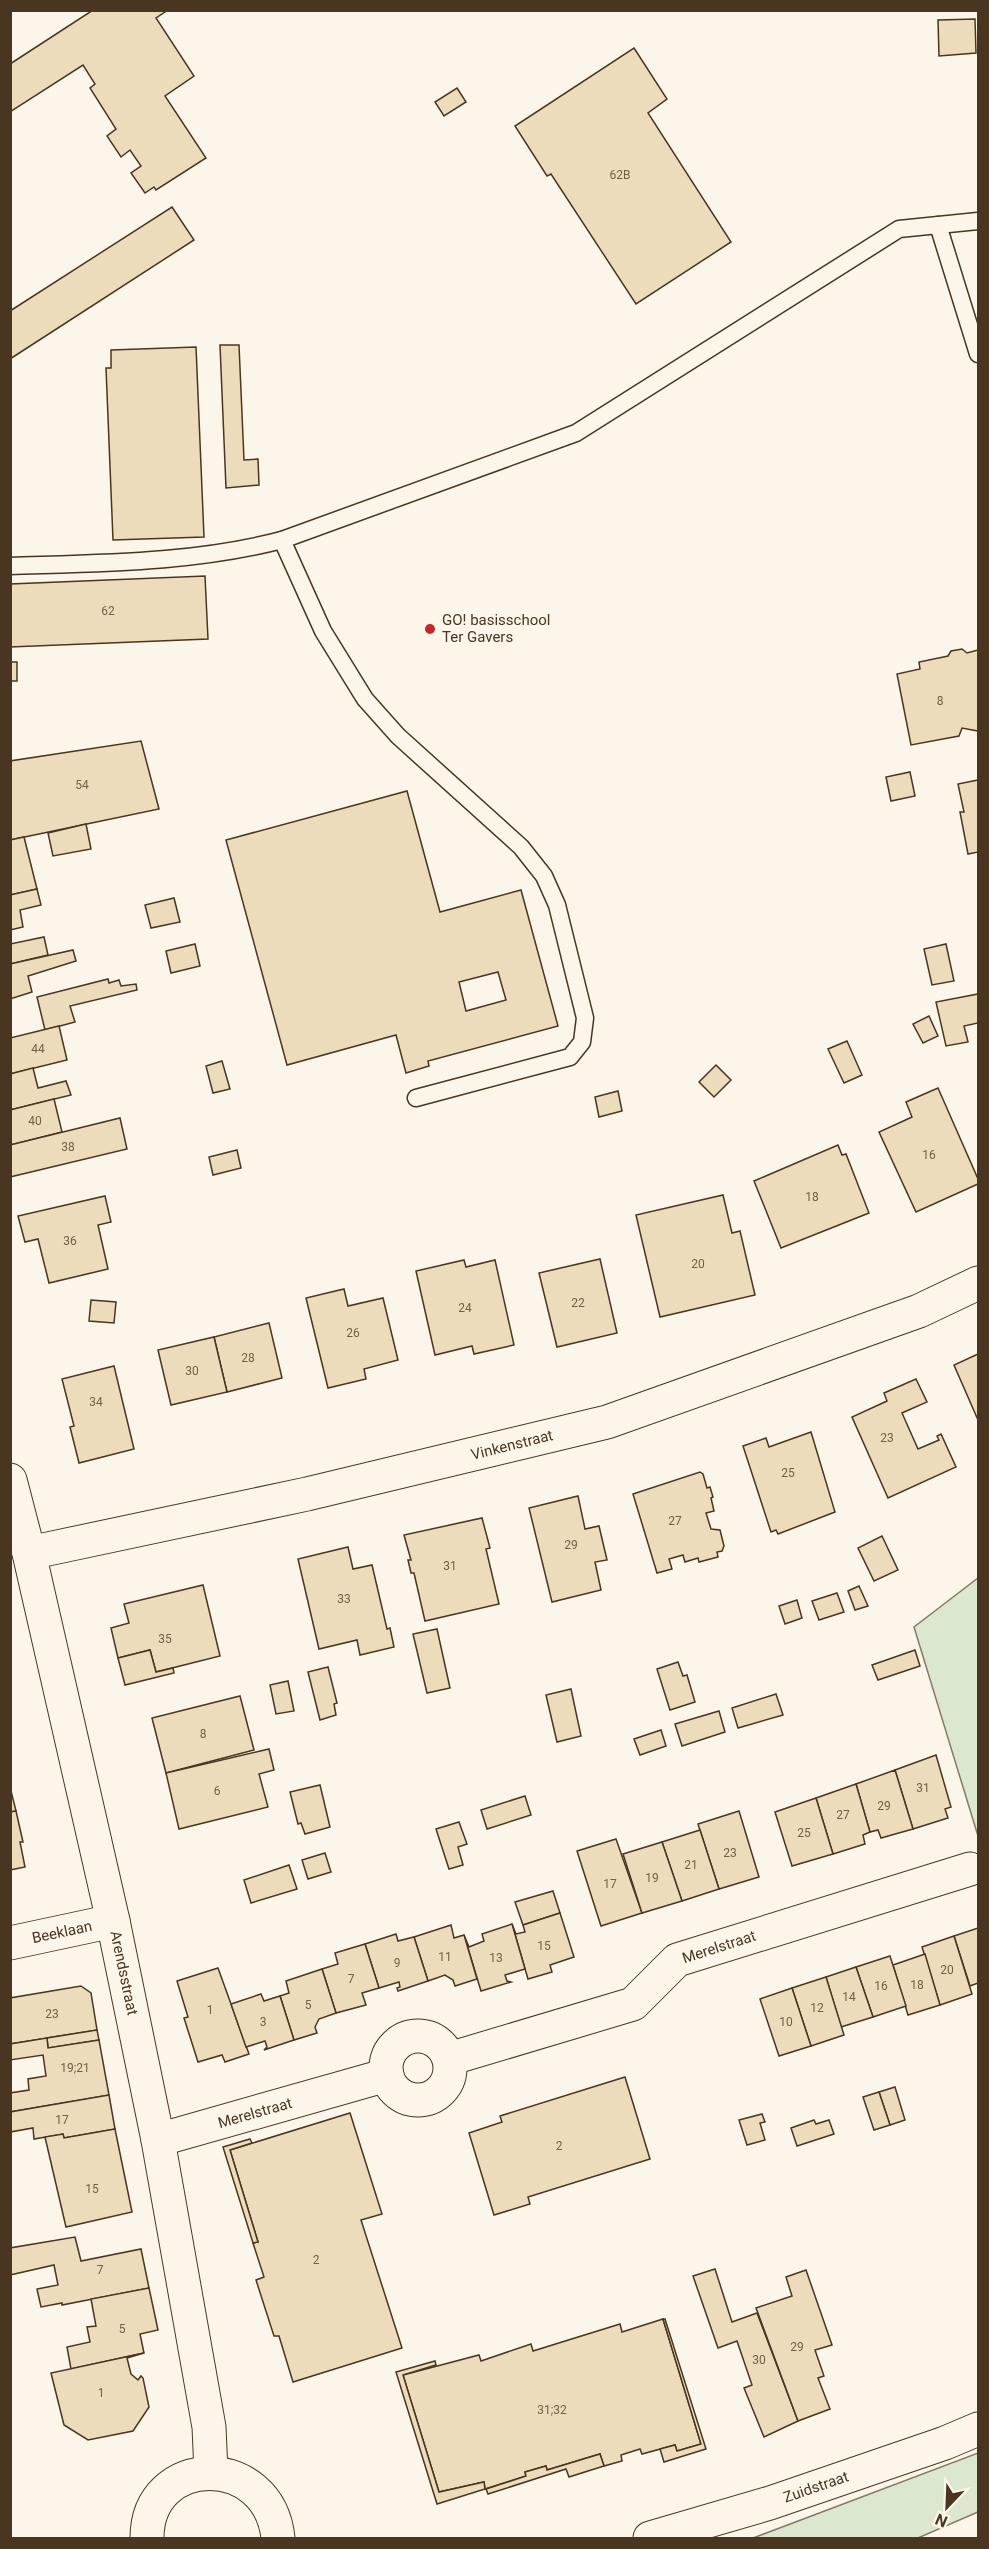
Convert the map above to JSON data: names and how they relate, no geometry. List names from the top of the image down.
{
  "streets": {
    "street": [
      "Vinkenstraat",
      "Beeklaan",
      "Merelstraat",
      "Arendsstraat",
      "Zuidstraat"
    ]
  },
  "crossings": [
    ["Vinkenstraat", "Arendsstraat"],
    ["Beeklaan", "Arendsstraat"],
    ["Merelstraat", "Arendsstraat"]
  ],
  "places": ["GO! basisschool Ter Gavers"],
  "house_numbers": [
    "62B",
    "62",
    "8",
    "54",
    "44",
    "40",
    "38",
    "16",
    "18",
    "36",
    "20",
    "22",
    "24",
    "26",
    "28",
    "30",
    "34",
    "23",
    "25",
    "27",
    "29",
    "31",
    "33",
    "35",
    "8",
    "31",
    "6",
    "29",
    "27",
    "25",
    "23",
    "21",
    "19",
    "17",
    "15",
    "11",
    "13",
    "9",
    "20",
    "7",
    "18",
    "16",
    "14",
    "5",
    "12",
    "1",
    "23",
    "3",
    "10",
    "19;21",
    "17",
    "2",
    "15",
    "2",
    "7",
    "5",
    "29",
    "30",
    "1",
    "31;32"
  ],
  "north": "bottom left"
}
